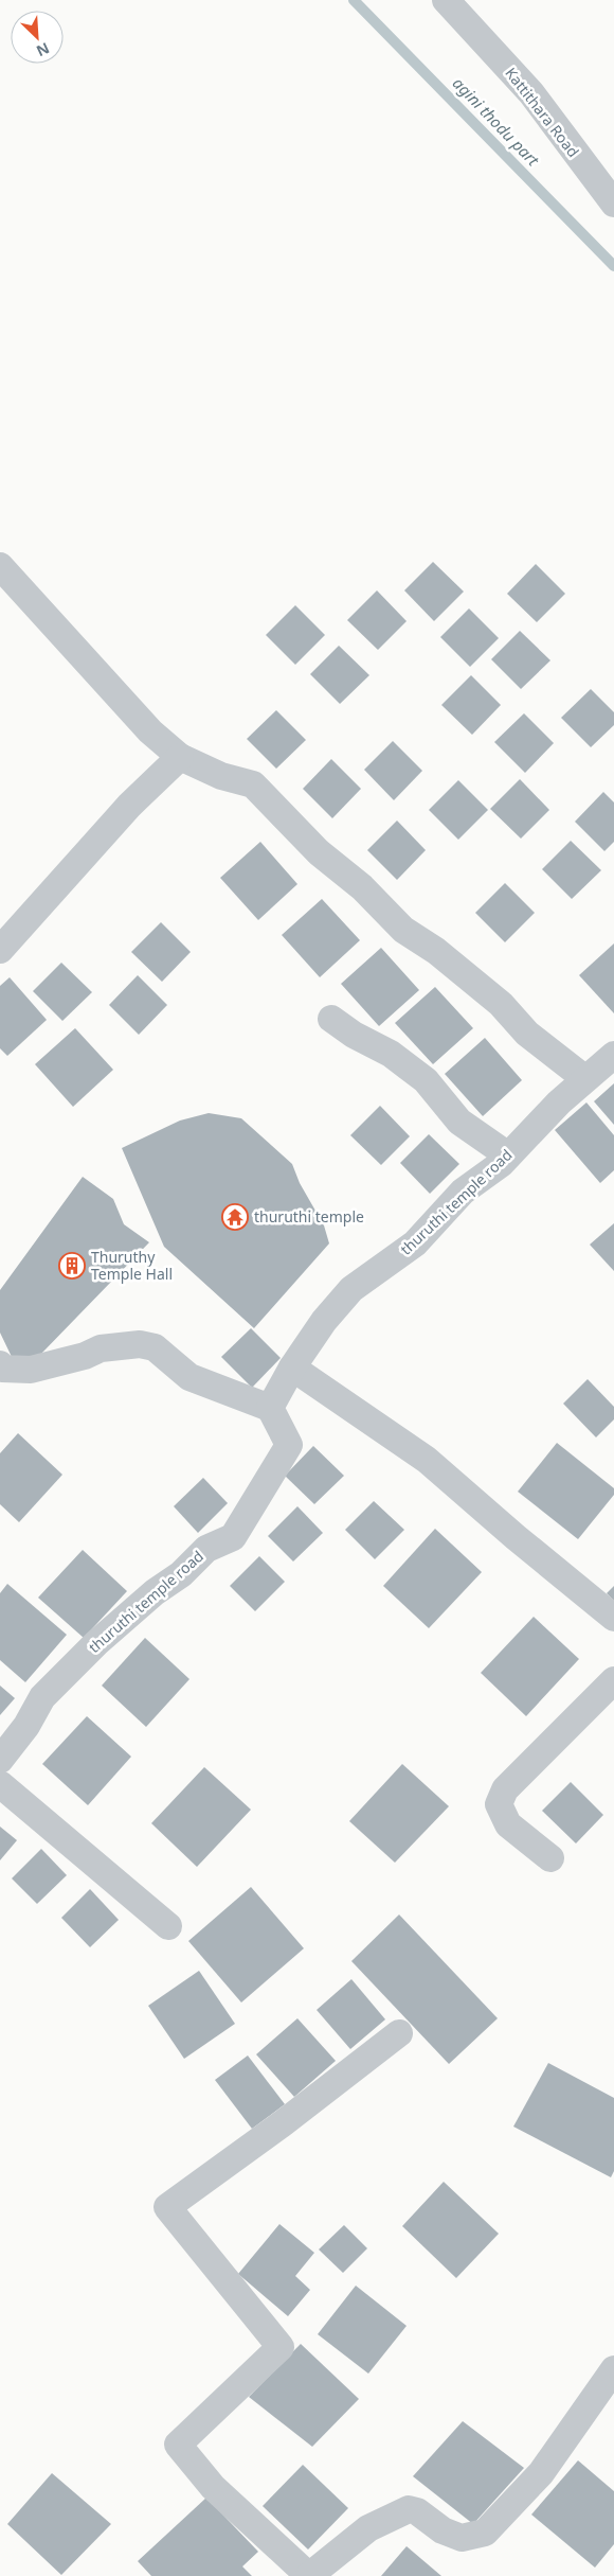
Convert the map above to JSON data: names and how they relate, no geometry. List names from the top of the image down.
{
  "streets": {
    "street": ["Kattithara Road", "thuruthi temple road"]
  },
  "water": ["agini thodu part"],
  "places": {
    "temple": ["thuruthi temple"],
    "building": ["Thuruthy Temple Hall"]
  },
  "north": "bottom right"
}
